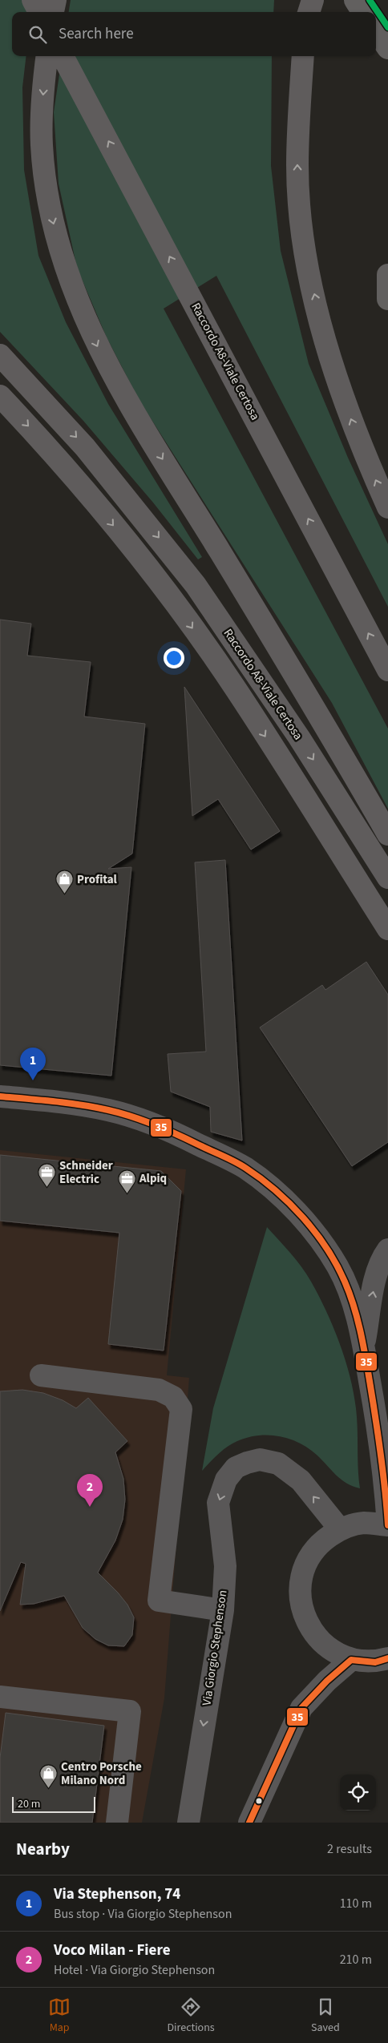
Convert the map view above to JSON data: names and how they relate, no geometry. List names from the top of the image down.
{
  "streets": {
    "highway": ["Raccordo A8-Viale Certosa"],
    "street": ["Via Giorgio Stephenson"]
  },
  "places": {
    "shop": ["Profital", "Centro Porsche Milano Nord"],
    "office": ["Schneider Electric", "Alpiq"]
  },
  "lines": ["transit line 35"],
  "scale_bar": "20 m",
  "page": {
    "search": "Search here",
    "pins": ["1", "2"],
    "scale": "20 m",
    "heading": ["Nearby", "2 results"],
    "list": [
      {
        "mark": "1",
        "name": "Via Stephenson, 74",
        "note": "Bus stop · Via Giorgio Stephenson",
        "value": "110 m"
      },
      {
        "mark": "2",
        "name": "Voco Milan - Fiere",
        "note": "Hotel · Via Giorgio Stephenson",
        "value": "210 m"
      }
    ],
    "nav": ["Map", "Directions", "Saved"]
  }
}
